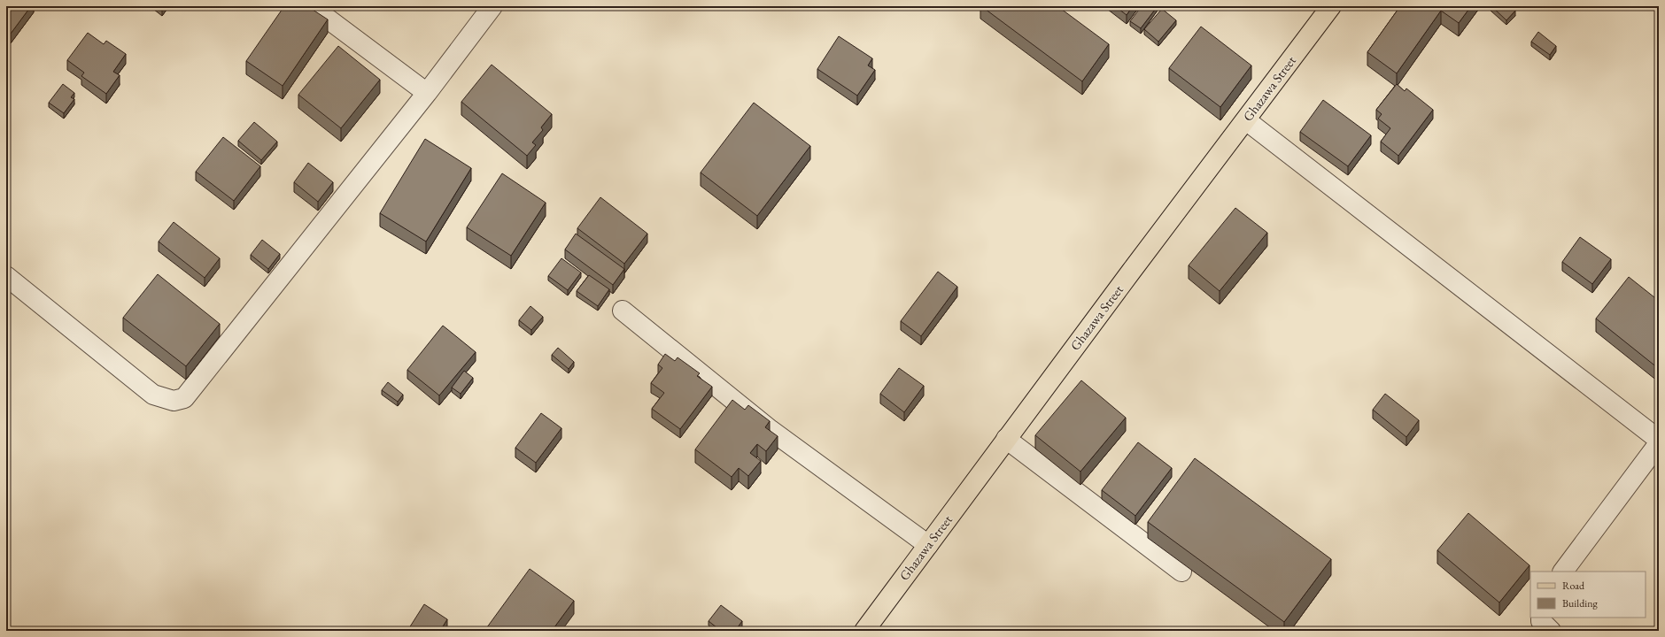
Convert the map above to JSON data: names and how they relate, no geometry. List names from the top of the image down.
{
  "streets": {
    "main road": ["Ghazawa Street"]
  },
  "legend": ["Road", "Building"]
}
